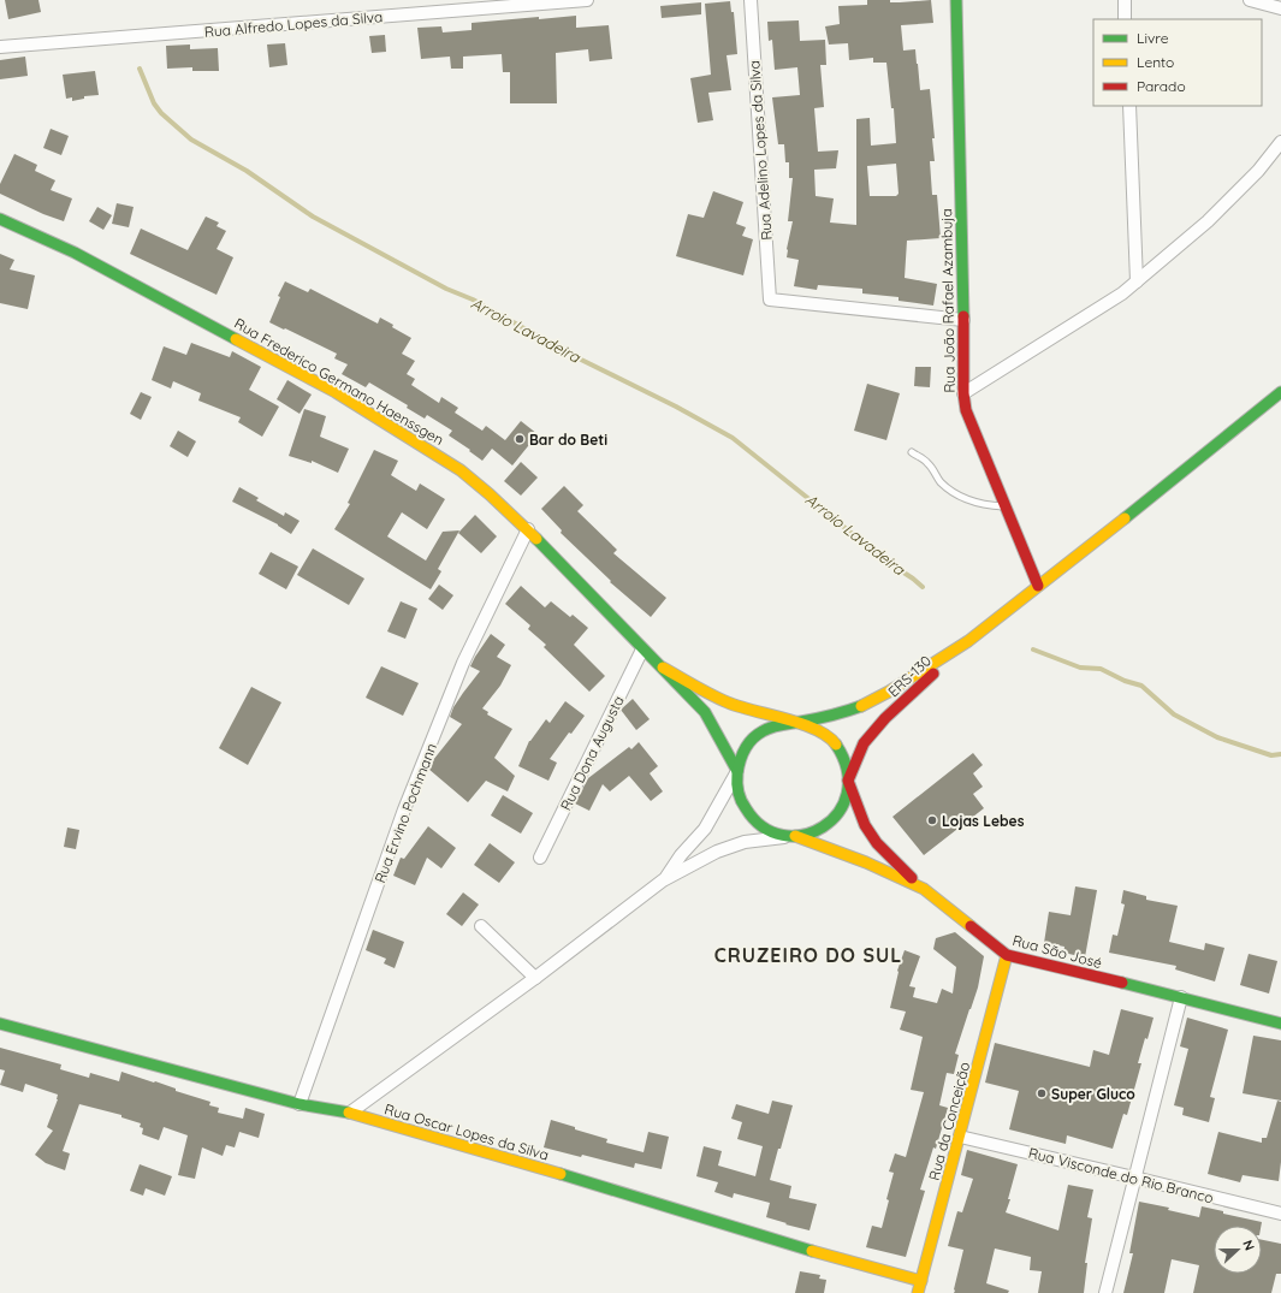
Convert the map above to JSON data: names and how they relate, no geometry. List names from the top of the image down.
{
  "streets": {
    "main road": [
      "Rua João Rafael Azambuja",
      "Rua Frederico Germano Haenssgen",
      "ERS-130",
      "Rua São José",
      "Rua da Conceição",
      "Rua Oscar Lopes da Silva"
    ],
    "street": [
      "Rua Alfredo Lopes da Silva",
      "Rua Adelino Lopes da Silva",
      "Rua Dona Augusta",
      "Rua Ervino Pochmann",
      "Rua Visconde do Rio Branco"
    ]
  },
  "crossings": [
    ["Rua Adelino Lopes da Silva", "Rua João Rafael Azambuja"],
    ["Rua Frederico Germano Haenssgen", "Rua Dona Augusta"],
    ["Rua Frederico Germano Haenssgen", "Rua Ervino Pochmann"],
    ["ERS-130", "Rua São José"],
    ["Rua Ervino Pochmann", "Rua Oscar Lopes da Silva"],
    ["Rua São José", "Rua da Conceição"],
    ["Rua da Conceição", "Rua Oscar Lopes da Silva"],
    ["Rua da Conceição", "Rua Visconde do Rio Branco"]
  ],
  "districts": ["CRUZEIRO DO SUL"],
  "water": ["Arroio Lavadeira"],
  "places": ["Bar do Beti", "Lojas Lebes", "Super Gluco"],
  "legend": ["Livre", "Lento", "Parado"],
  "north": "right"
}
